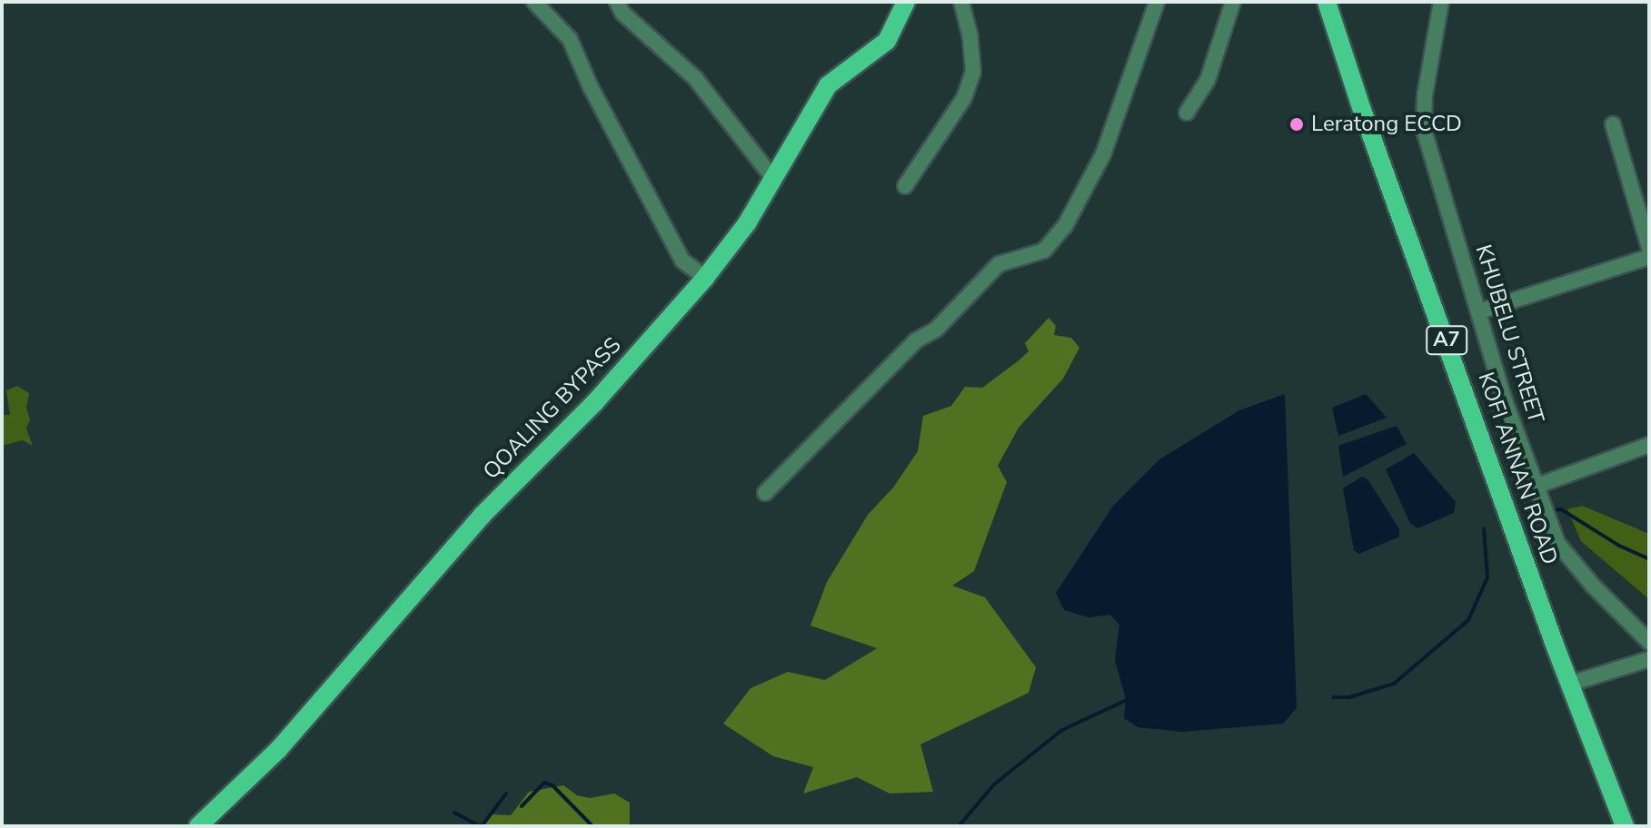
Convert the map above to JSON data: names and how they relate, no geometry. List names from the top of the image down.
{
  "streets": {
    "main road": ["A7", "QOALING BYPASS", "KOFI ANNAN ROAD"],
    "street": ["KHUBELU STREET"]
  },
  "places": ["Leratong ECCD"]
}
